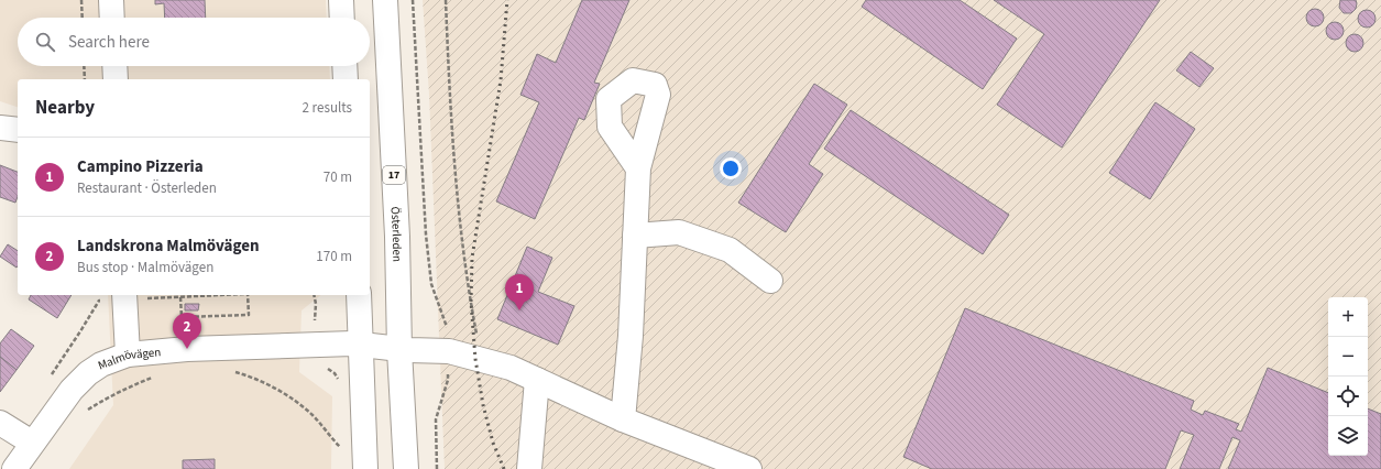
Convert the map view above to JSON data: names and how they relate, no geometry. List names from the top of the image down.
{
  "streets": {
    "main road": ["17", "Österleden", "Malmövägen"]
  },
  "crossings": [
    ["Österleden", "Malmövägen"]
  ],
  "page": {
    "search": "Search here",
    "heading": ["Nearby", "2 results"],
    "list": [
      {
        "mark": "1",
        "name": "Campino Pizzeria",
        "note": "Restaurant · Österleden",
        "value": "70 m"
      },
      {
        "mark": "2",
        "name": "Landskrona Malmövägen",
        "note": "Bus stop · Malmövägen",
        "value": "170 m"
      }
    ],
    "pins": ["1", "2"],
    "map_buttons": ["+", "−"]
  }
}
